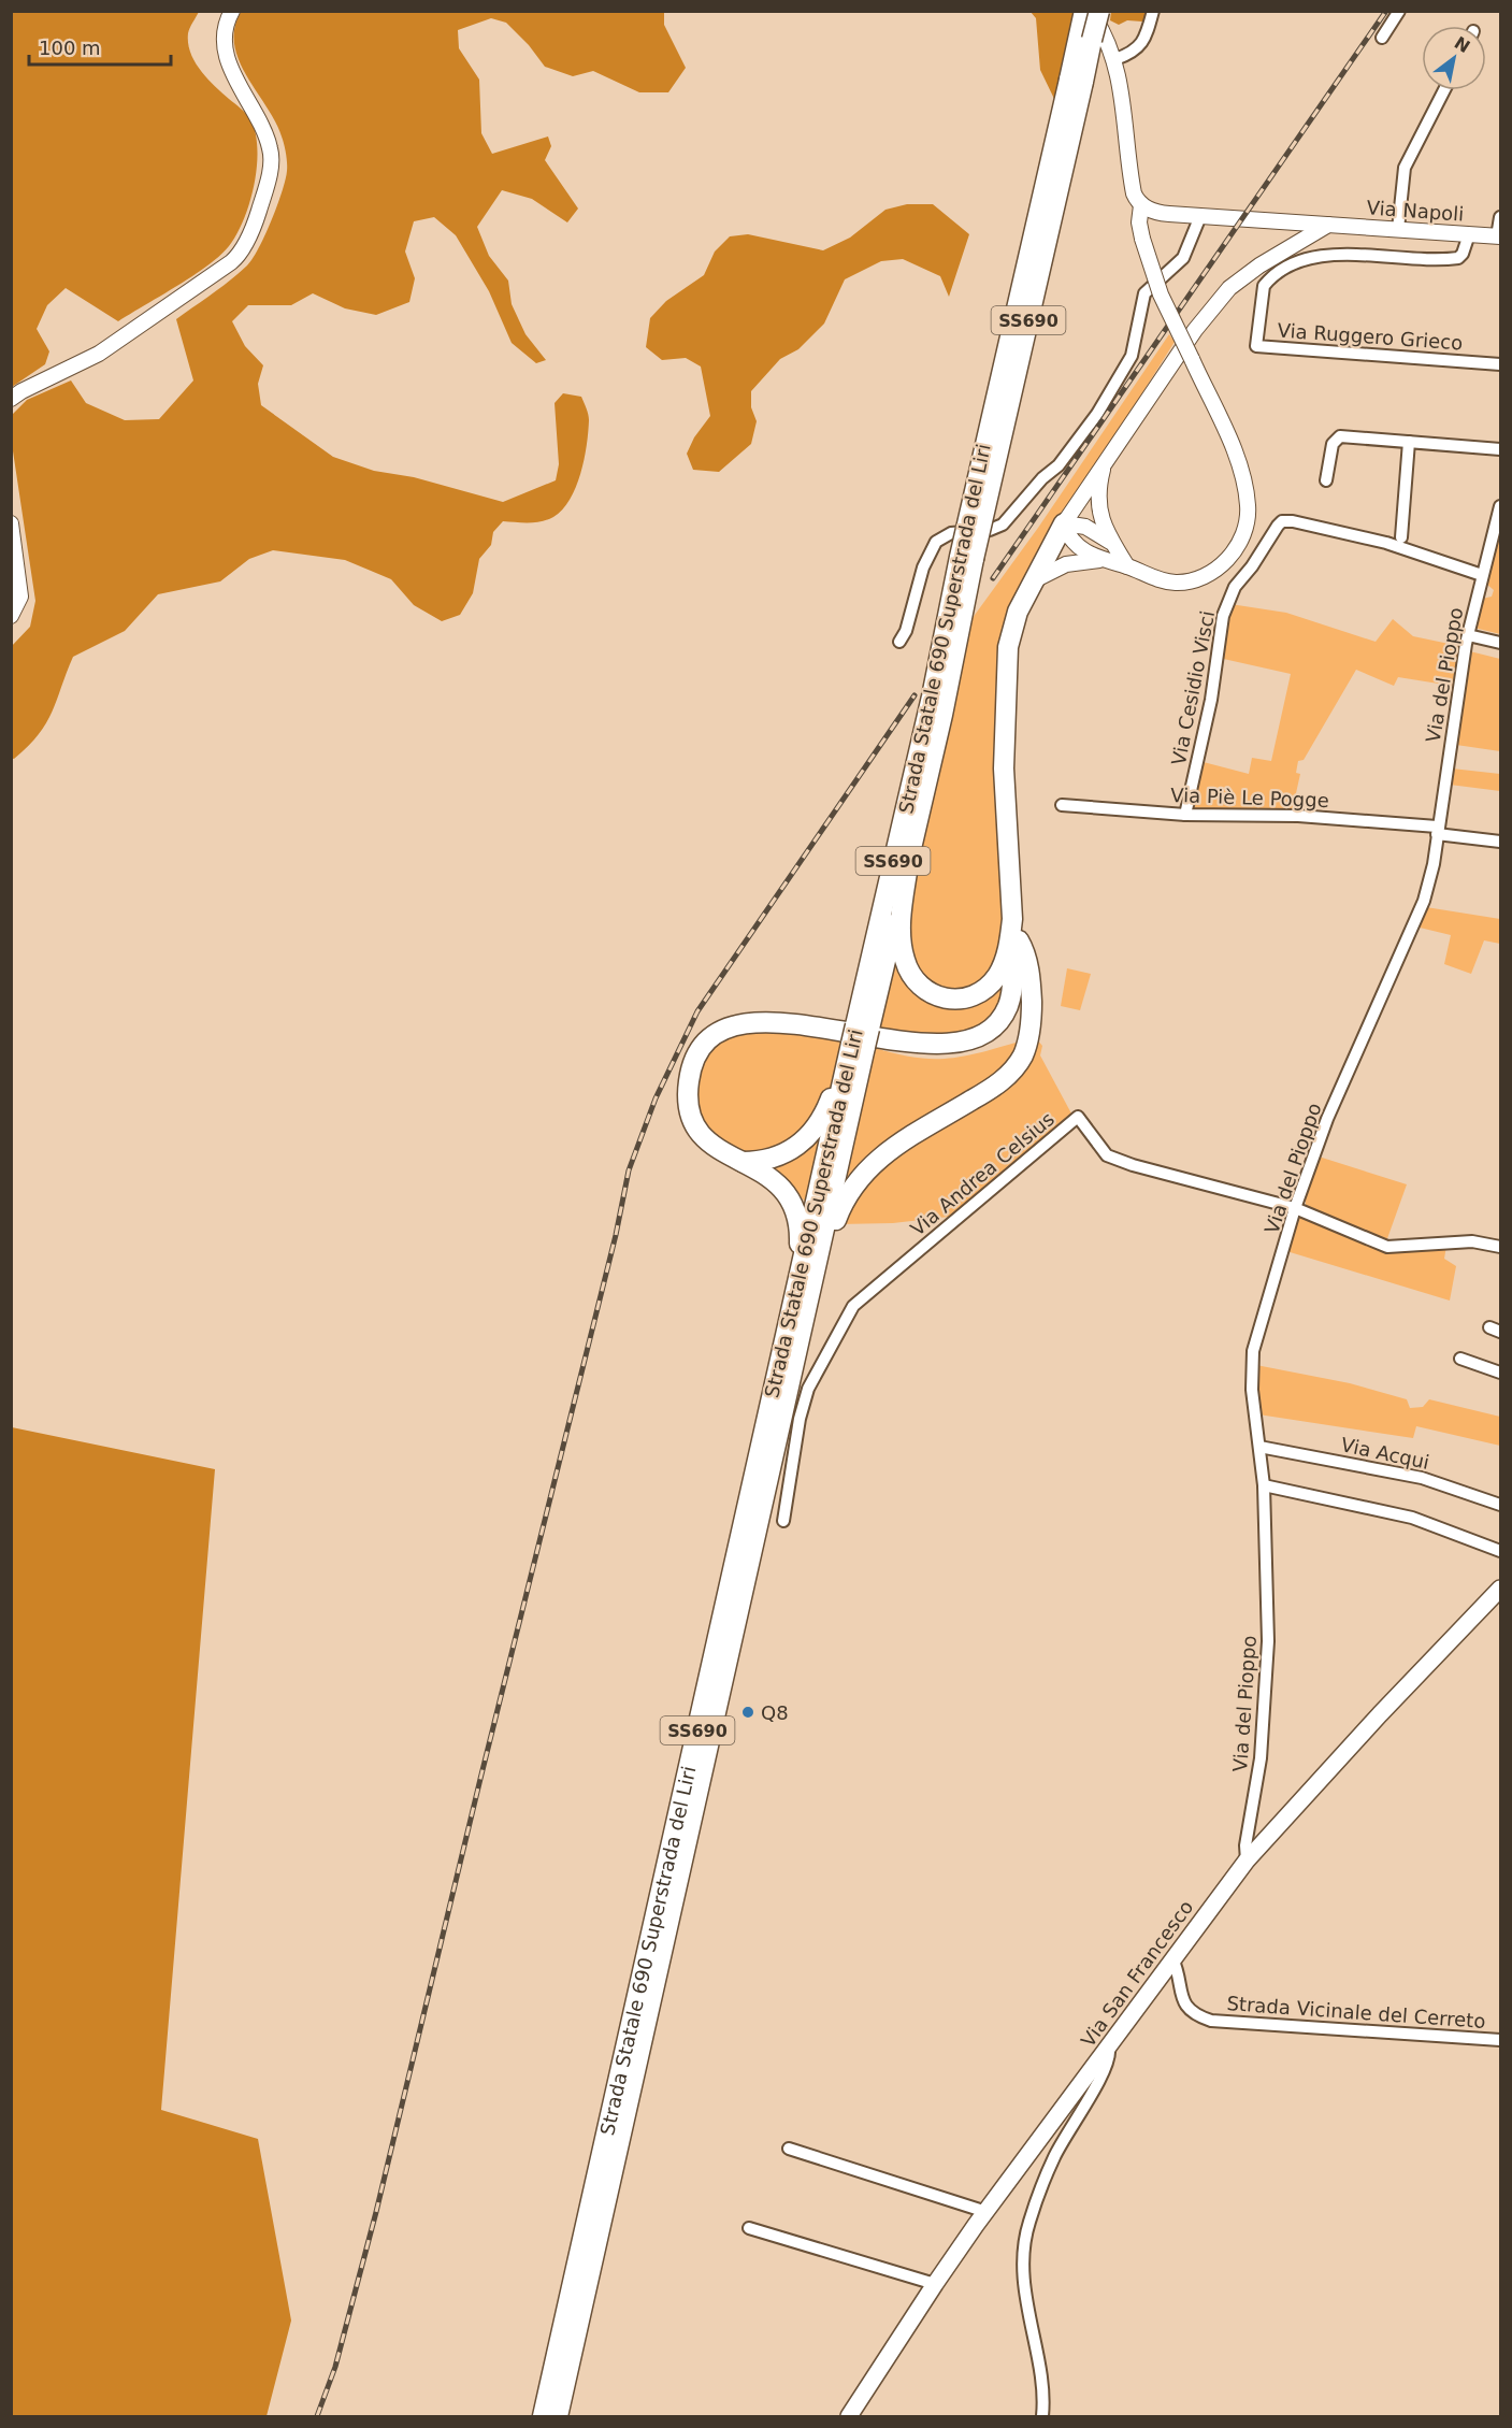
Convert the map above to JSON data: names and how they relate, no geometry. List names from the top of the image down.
{
  "streets": {
    "highway": ["SS690", "Strada Statale 690 Superstrada del Liri"],
    "main road": ["Via Napoli", "Via San Francesco"],
    "street": [
      "Via Ruggero Grieco",
      "Via del Pioppo",
      "Via Cesidio Visci",
      "Via Piè Le Pogge",
      "Via Andrea Celsius",
      "Via Acqui",
      "Strada Vicinale del Cerreto"
    ]
  },
  "crossings": [
    ["Via Napoli", "Via Ruggero Grieco"],
    ["Via del Pioppo", "Via Cesidio Visci"],
    ["Via del Pioppo", "Via Piè Le Pogge"],
    ["Via del Pioppo", "Via Andrea Celsius"],
    ["Via del Pioppo", "Via Acqui"],
    ["Via del Pioppo", "Via San Francesco"],
    ["Via Cesidio Visci", "Via Piè Le Pogge"],
    ["Via San Francesco", "Strada Vicinale del Cerreto"]
  ],
  "places": ["Q8"],
  "scale_bar": "100 m",
  "north": "top right"
}
